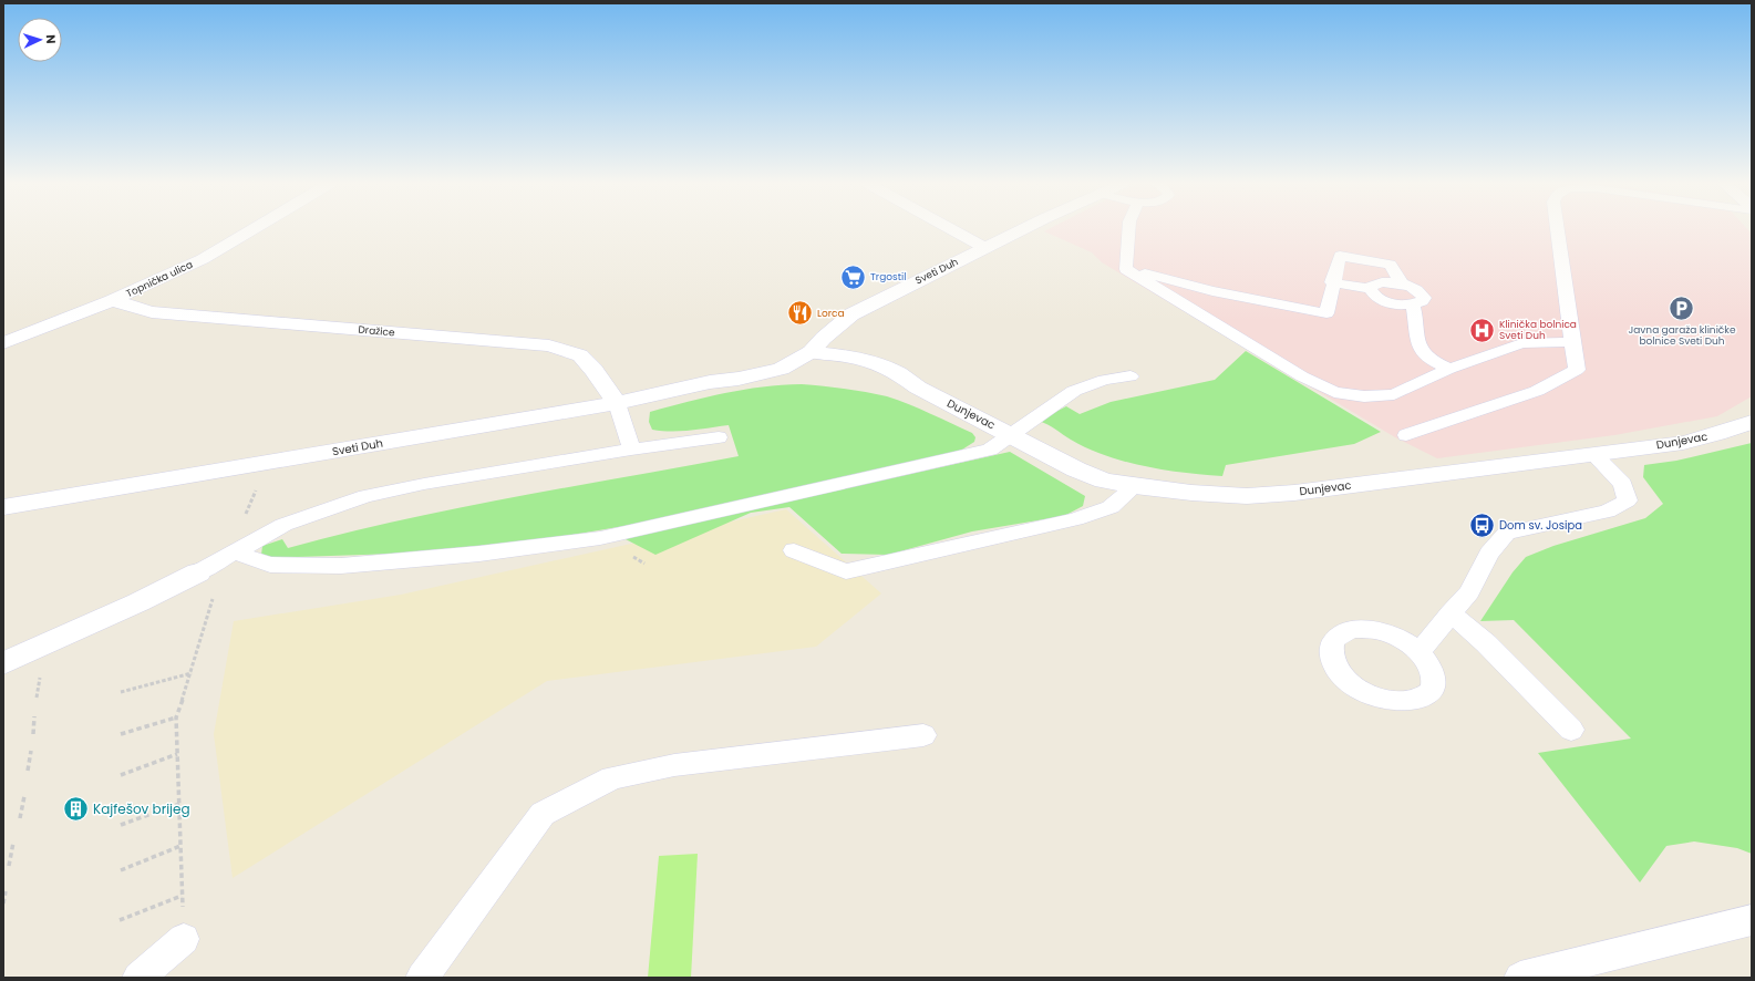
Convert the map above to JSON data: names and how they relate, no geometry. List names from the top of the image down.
{
  "streets": {
    "street": [
      "Sveti Duh",
      "Topnička ulica",
      "Dražice",
      "Dunjevac"
    ]
  },
  "crossings": [
    ["Sveti Duh", "Dražice"],
    ["Sveti Duh", "Dunjevac"],
    ["Topnička ulica", "Dražice"]
  ],
  "places": {
    "supermarket": ["Trgostil"],
    "parking": ["Javna garaža kliničke bolnice Sveti Duh"],
    "restaurant": ["Lorca"],
    "hospital": ["Klinička bolnica Sveti Duh"],
    "bus stop": ["Dom sv. Josipa"],
    "building": ["Kajfešov brijeg"]
  },
  "north": "right"
}
